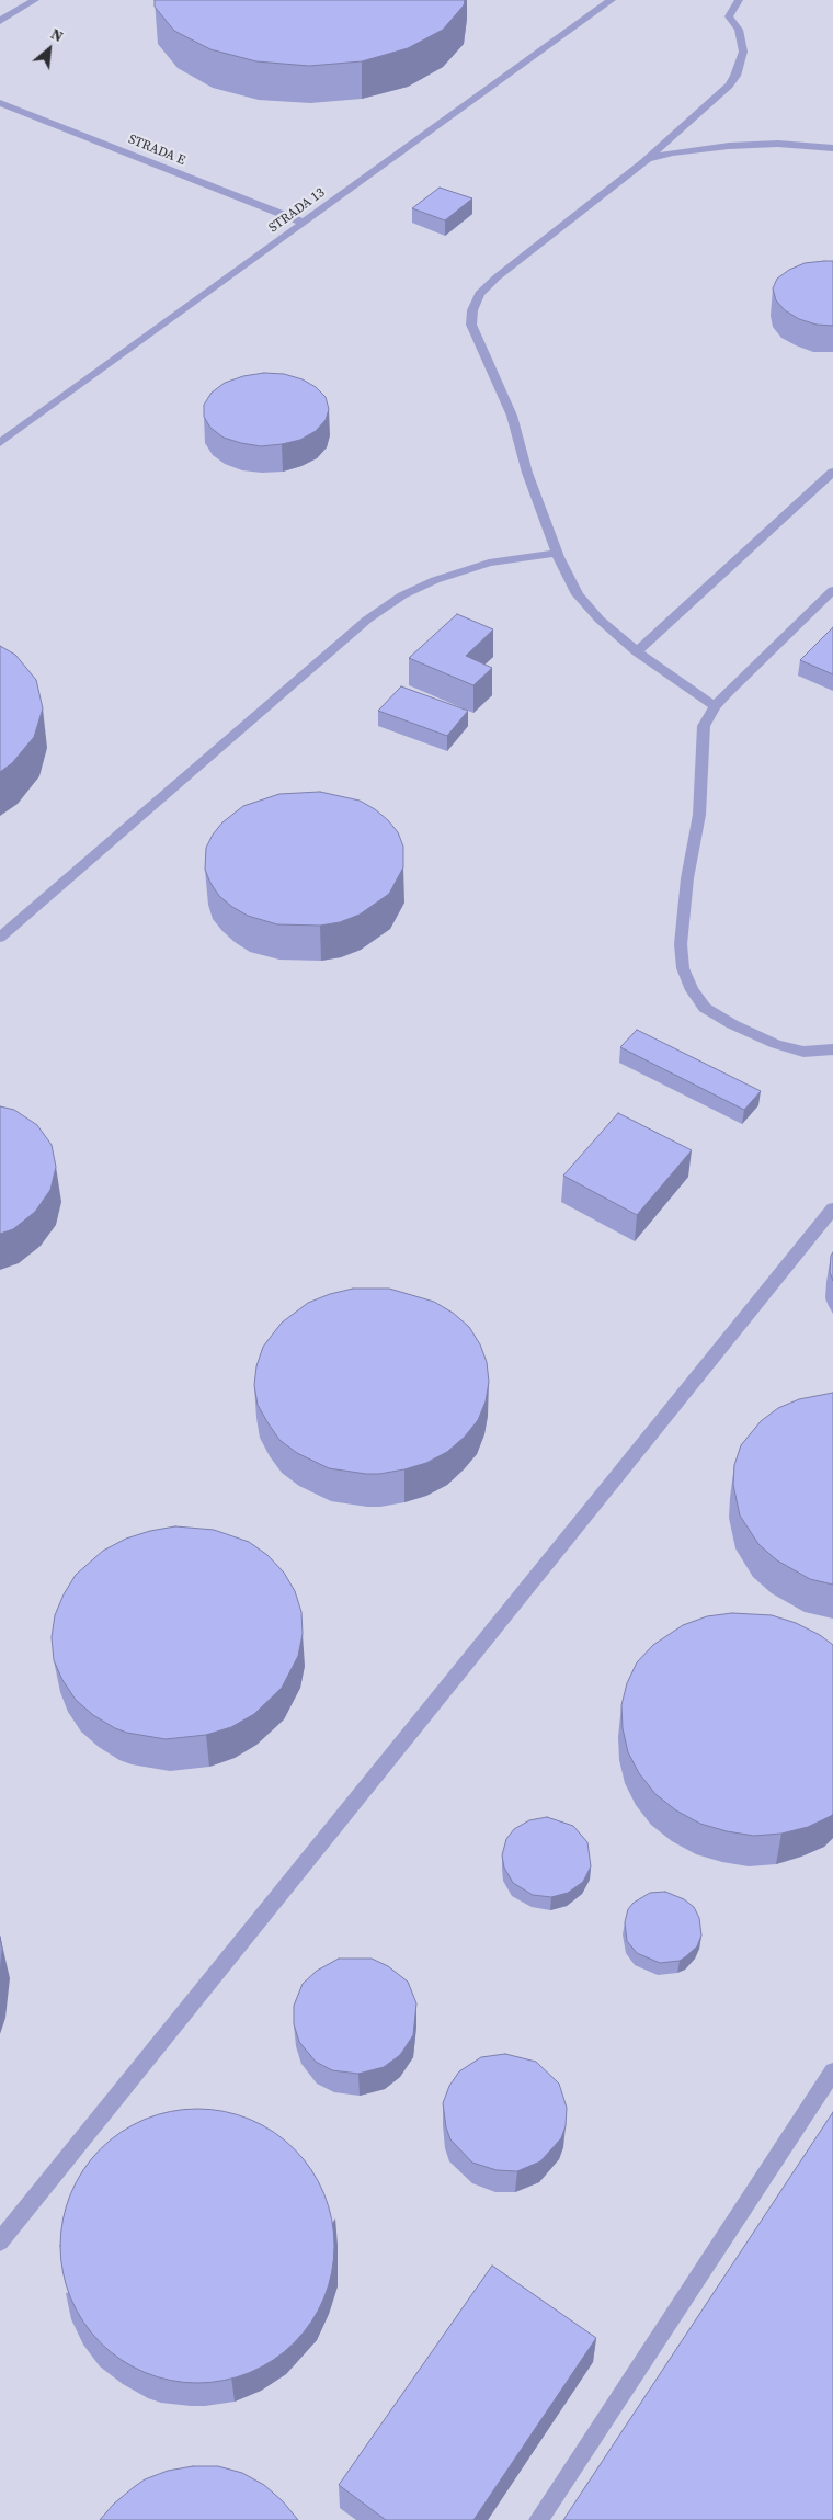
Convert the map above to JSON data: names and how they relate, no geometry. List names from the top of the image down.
{
  "streets": {
    "lane": ["STRADA E", "STRADA 13"]
  },
  "crossings": [
    ["STRADA E", "STRADA 13"]
  ],
  "north": "top right"
}
